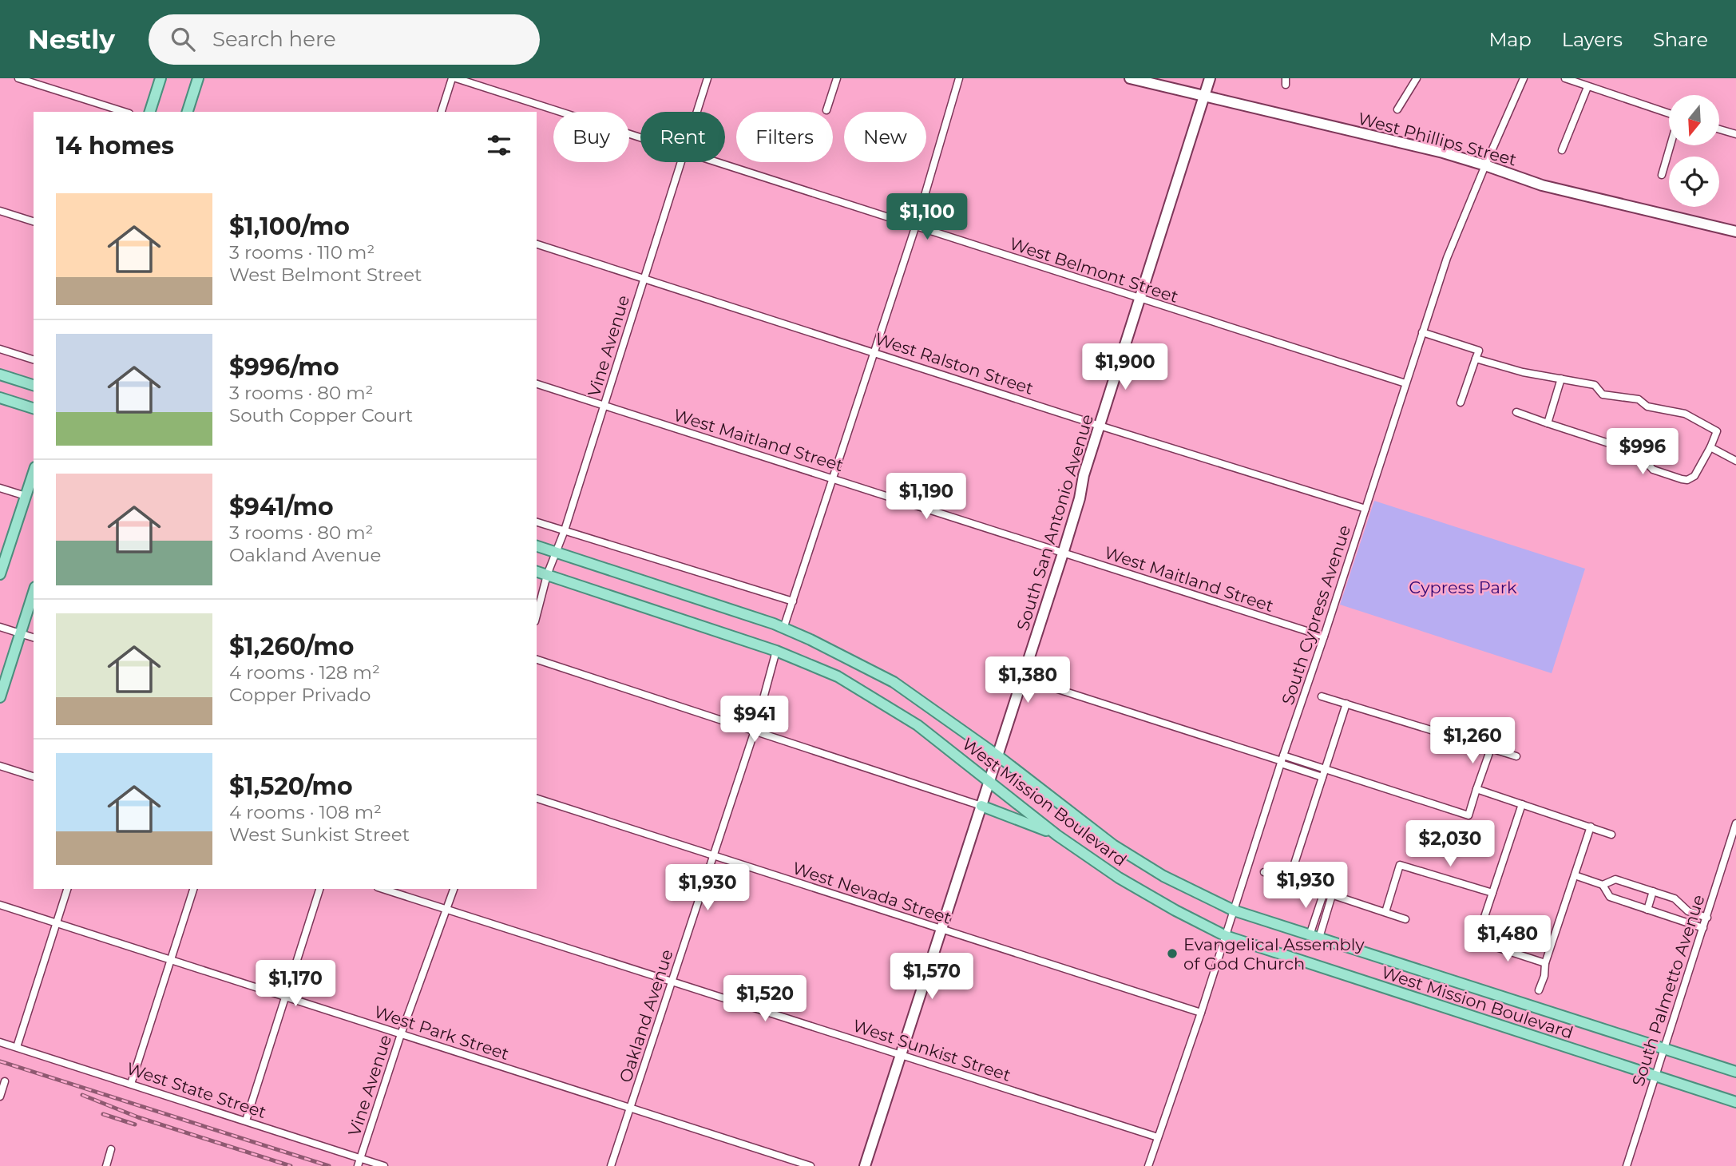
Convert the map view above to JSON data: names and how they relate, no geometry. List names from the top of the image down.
{
  "streets": {
    "main road": ["West Mission Boulevard"],
    "street": [
      "West Phillips Street",
      "West Belmont Street",
      "Vine Avenue",
      "West Ralston Street",
      "West Maitland Street",
      "South San Antonio Avenue",
      "South Cypress Avenue",
      "West Nevada Street",
      "South Palmetto Avenue",
      "Oakland Avenue",
      "West Park Street",
      "West Sunkist Street",
      "West State Street"
    ]
  },
  "crossings": [
    ["West Phillips Street", "South San Antonio Avenue"],
    ["West Phillips Street", "South Cypress Avenue"],
    ["West Belmont Street", "South San Antonio Avenue"],
    ["West Belmont Street", "South Cypress Avenue"],
    ["Vine Avenue", "West Ralston Street"],
    ["Vine Avenue", "West Maitland Street"],
    ["Vine Avenue", "West Mission Boulevard"],
    ["Vine Avenue", "West Park Street"],
    ["Vine Avenue", "West Sunkist Street"],
    ["Vine Avenue", "West State Street"],
    ["West Ralston Street", "South San Antonio Avenue"],
    ["West Ralston Street", "South Cypress Avenue"],
    ["West Maitland Street", "South San Antonio Avenue"],
    ["West Maitland Street", "South Cypress Avenue"],
    ["South San Antonio Avenue", "West Mission Boulevard"],
    ["South San Antonio Avenue", "West Nevada Street"],
    ["South San Antonio Avenue", "West Sunkist Street"],
    ["South Cypress Avenue", "West Mission Boulevard"],
    ["South Cypress Avenue", "West Nevada Street"],
    ["South Cypress Avenue", "West Sunkist Street"],
    ["West Mission Boulevard", "South Palmetto Avenue"],
    ["West Mission Boulevard", "Oakland Avenue"],
    ["West Nevada Street", "Oakland Avenue"],
    ["Oakland Avenue", "West Park Street"],
    ["Oakland Avenue", "West Sunkist Street"]
  ],
  "parks": ["Cypress Park"],
  "places": ["Evangelical Assembly of God Church"],
  "north": "bottom",
  "page": {
    "header": "Nestly",
    "search": "Search here",
    "nav": ["Map", "Layers", "Share"],
    "chip": [
      "Buy",
      "Rent",
      "Filters",
      "New"
    ],
    "heading": "14 homes",
    "list": [
      {
        "name": "$1,100/mo",
        "note": "3 rooms · 110 m² · West Belmont Street"
      },
      {
        "name": "$996/mo",
        "note": "3 rooms · 80 m² · South Copper Court"
      },
      {
        "name": "$941/mo",
        "note": "3 rooms · 80 m² · Oakland Avenue"
      },
      {
        "name": "$1,260/mo",
        "note": "4 rooms · 128 m² · Copper Privado"
      },
      {
        "name": "$1,520/mo",
        "note": "4 rooms · 108 m² · West Sunkist Street"
      }
    ],
    "price": [
      "$1,100",
      "$1,900",
      "$996",
      "$1,190",
      "$1,380",
      "$941",
      "$1,260",
      "$2,030",
      "$1,930",
      "$1,930",
      "$1,480",
      "$1,570",
      "$1,170",
      "$1,520"
    ]
  }
}
